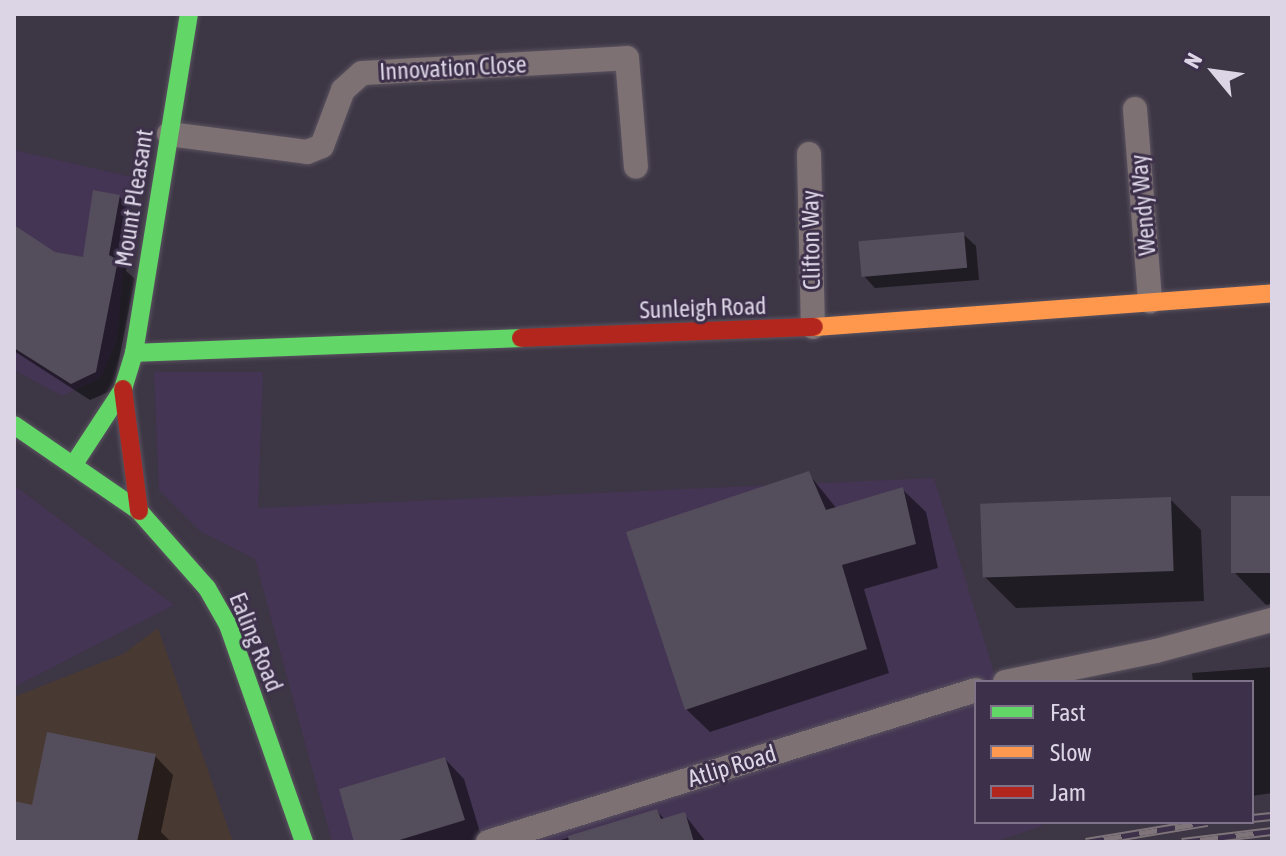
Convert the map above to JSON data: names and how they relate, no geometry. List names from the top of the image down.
{
  "streets": {
    "street": [
      "Innovation Close",
      "Mount Pleasant",
      "Wendy Way",
      "Clifton Way",
      "Sunleigh Road",
      "Ealing Road",
      "Atlip Road"
    ]
  },
  "crossings": [
    ["Innovation Close", "Mount Pleasant"],
    ["Mount Pleasant", "Sunleigh Road"],
    ["Mount Pleasant", "Ealing Road"],
    ["Wendy Way", "Sunleigh Road"],
    ["Clifton Way", "Sunleigh Road"]
  ],
  "legend": ["Fast", "Slow", "Jam"],
  "north": "top left"
}
